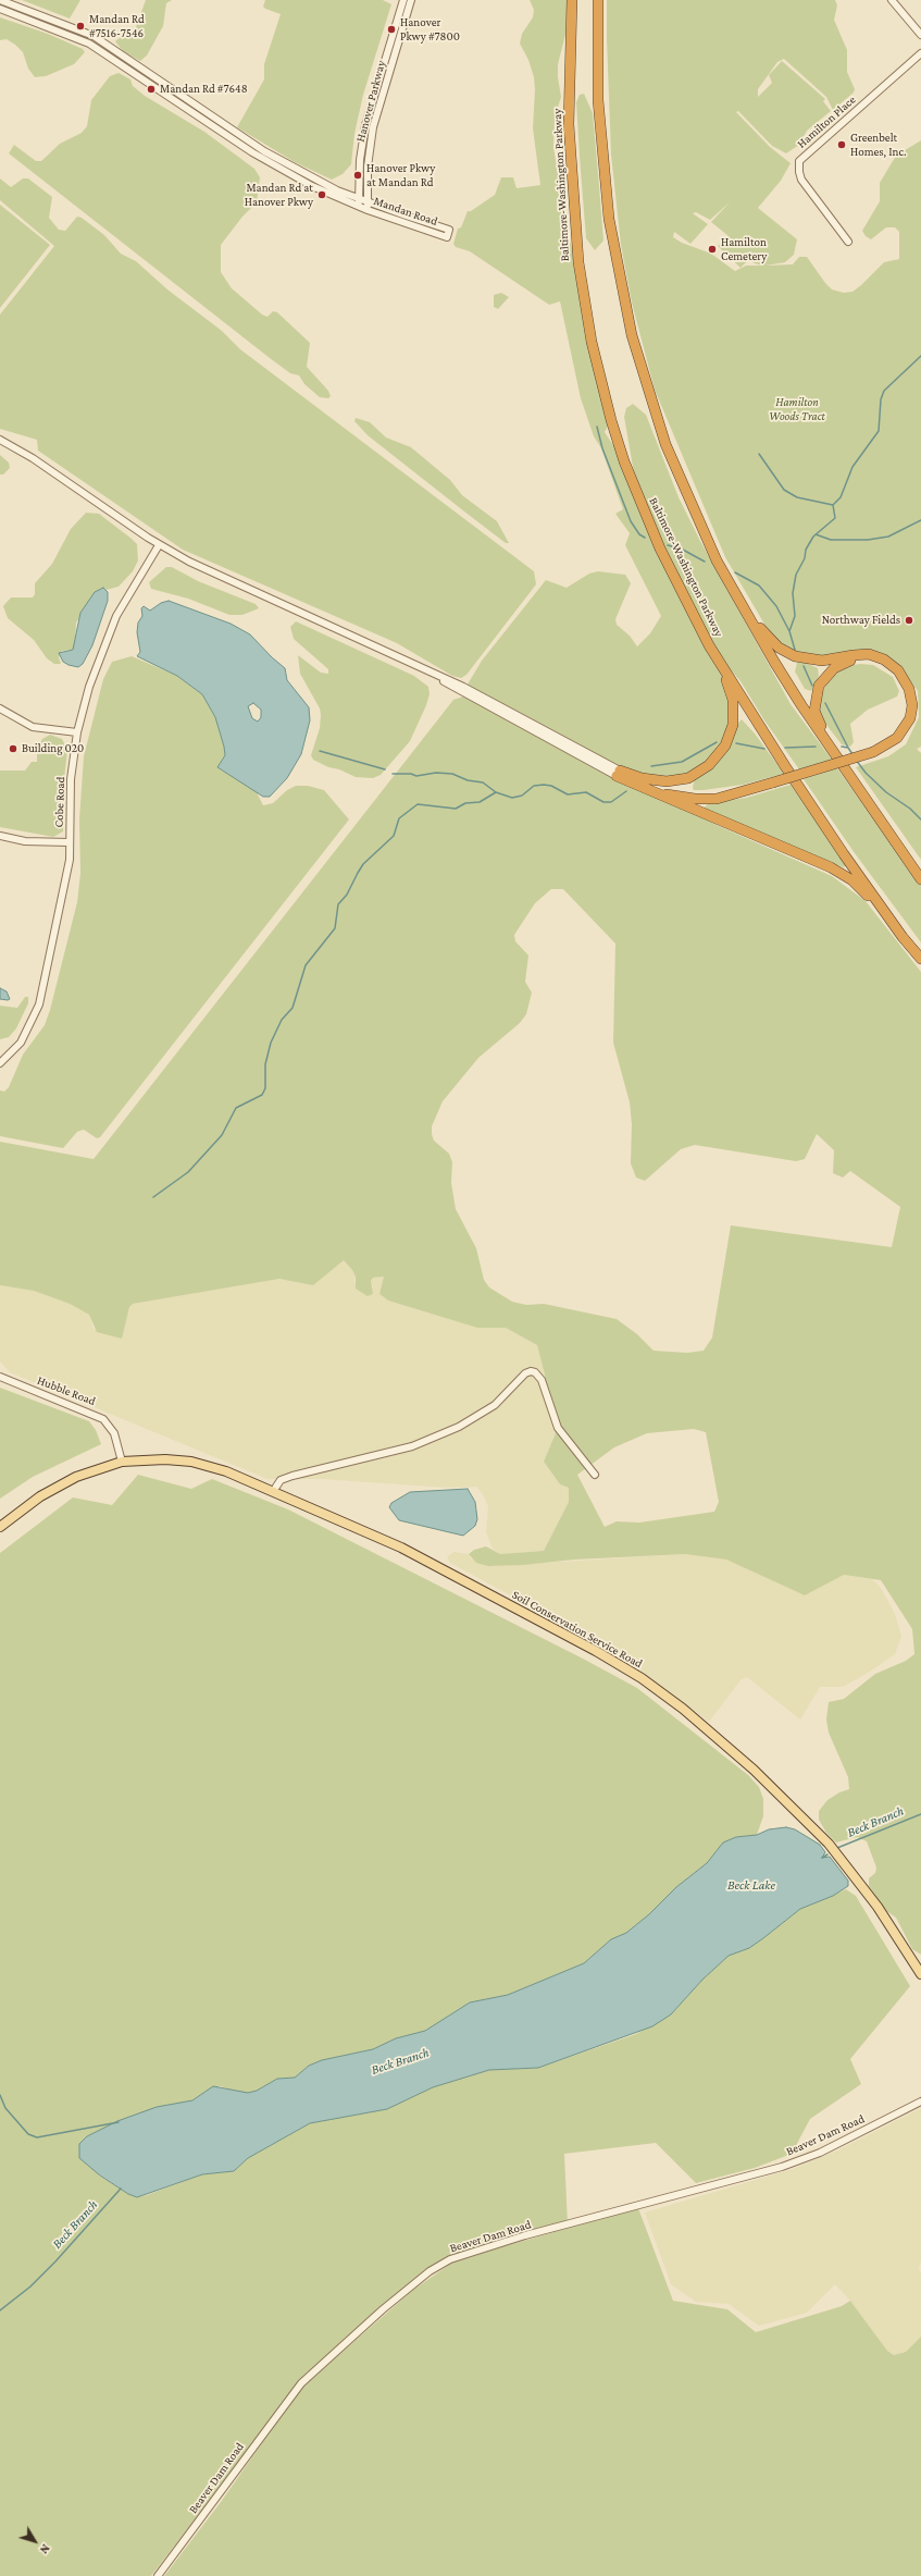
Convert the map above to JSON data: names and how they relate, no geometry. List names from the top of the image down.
{
  "streets": {
    "highway": ["Baltimore-Washington Parkway"],
    "main road": ["Soil Conservation Service Road"],
    "street": [
      "Hanover Parkway",
      "Hamilton Place",
      "Mandan Road",
      "Cobe Road",
      "Hubble Road",
      "Beaver Dam Road"
    ]
  },
  "crossings": [
    ["Hanover Parkway", "Mandan Road"],
    ["Hubble Road", "Soil Conservation Service Road"]
  ],
  "water": ["Beck Branch", "Beck Lake"],
  "parks": ["Hamilton Woods Tract"],
  "places": [
    "Mandan Rd #7516-7546",
    "Hanover Pkwy #7800",
    "Mandan Rd #7648",
    "Greenbelt Homes, Inc.",
    "Hanover Pkwy at Mandan Rd",
    "Mandan Rd at Hanover Pkwy",
    "Hamilton Cemetery",
    "Northway Fields",
    "Building 020"
  ],
  "north": "bottom right"
}
